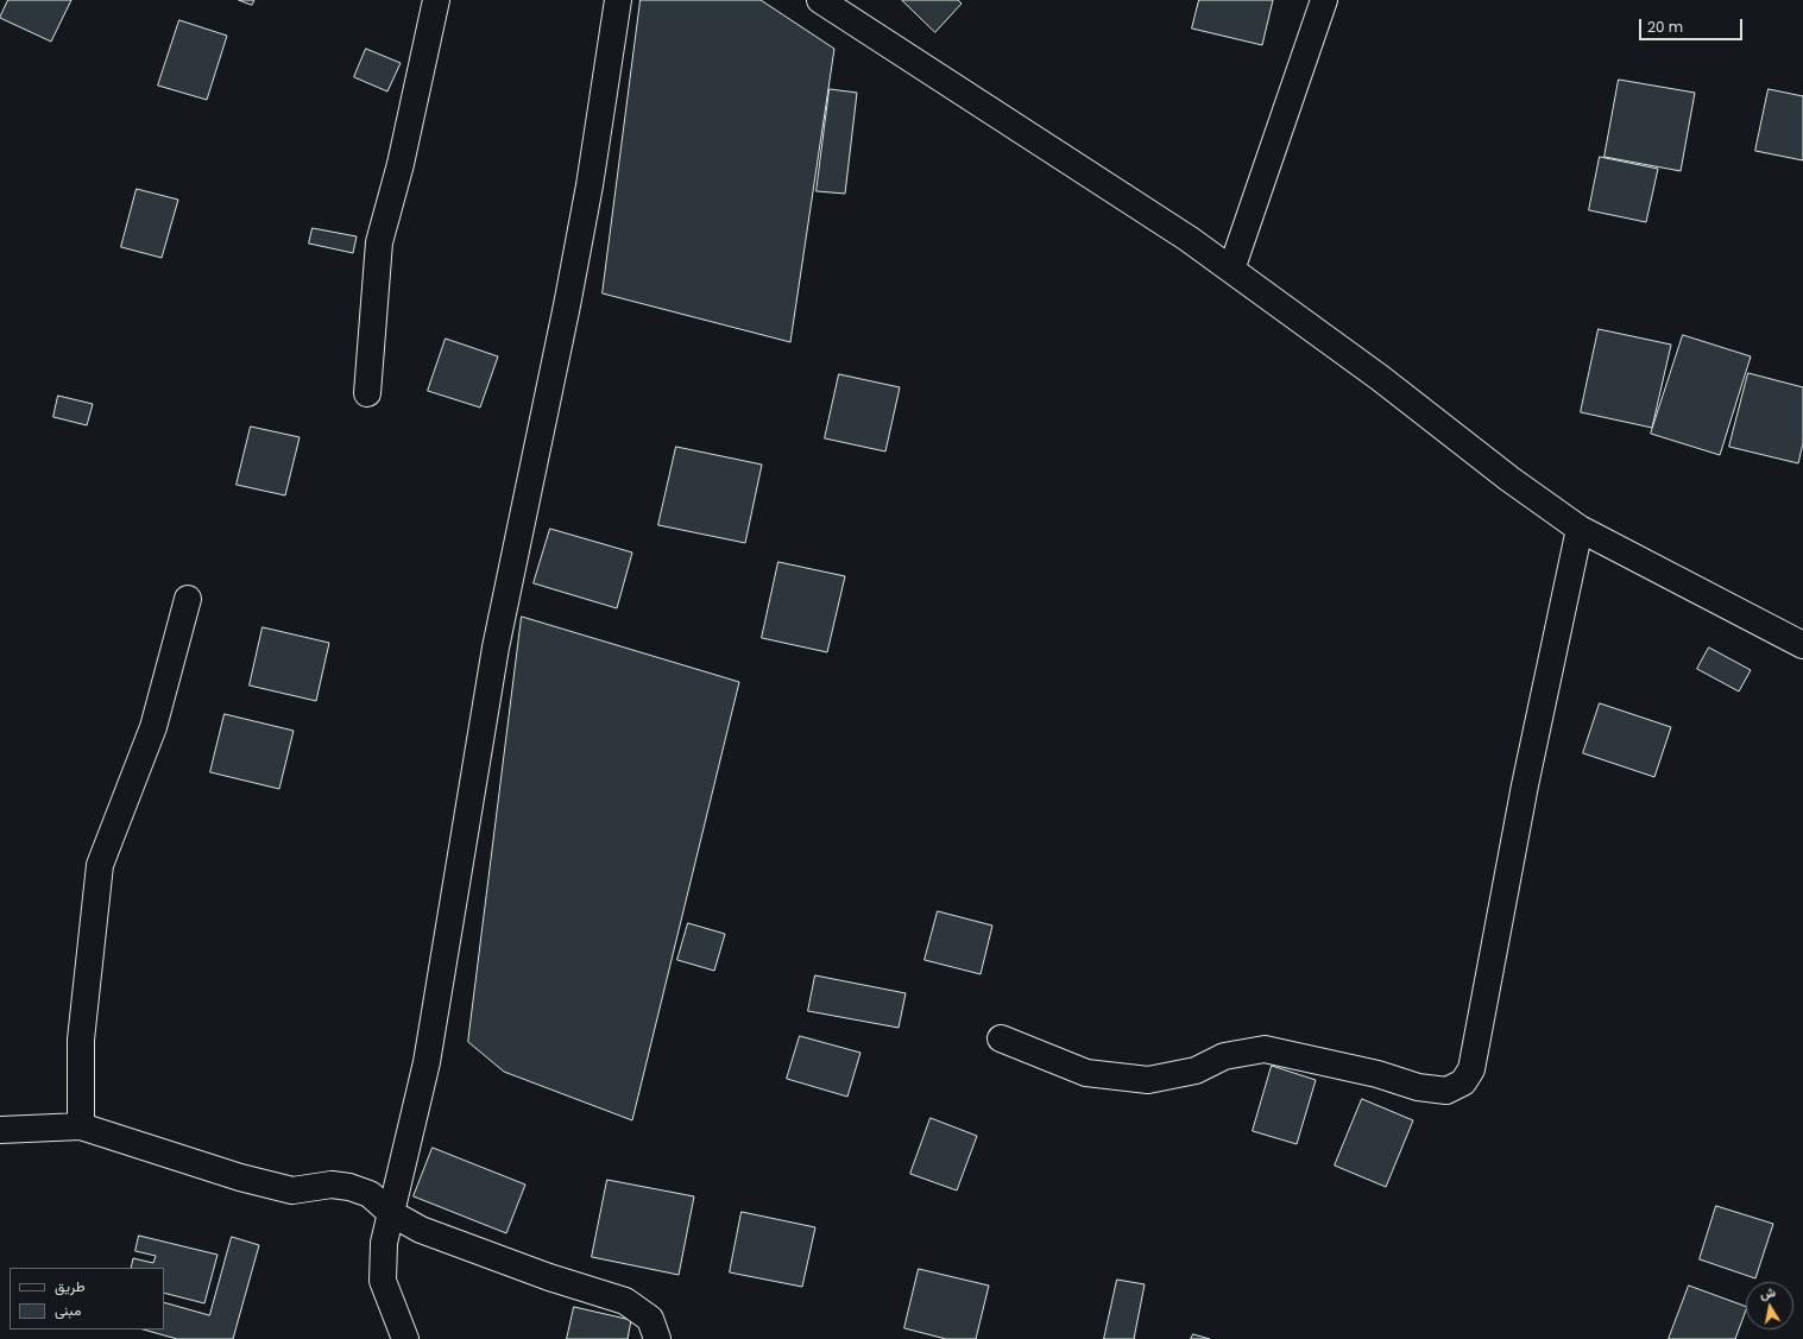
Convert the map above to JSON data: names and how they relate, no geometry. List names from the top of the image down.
{
  "legend": ["طريق", "مبنى"],
  "scale_bar": "20 m",
  "north": "top"
}
